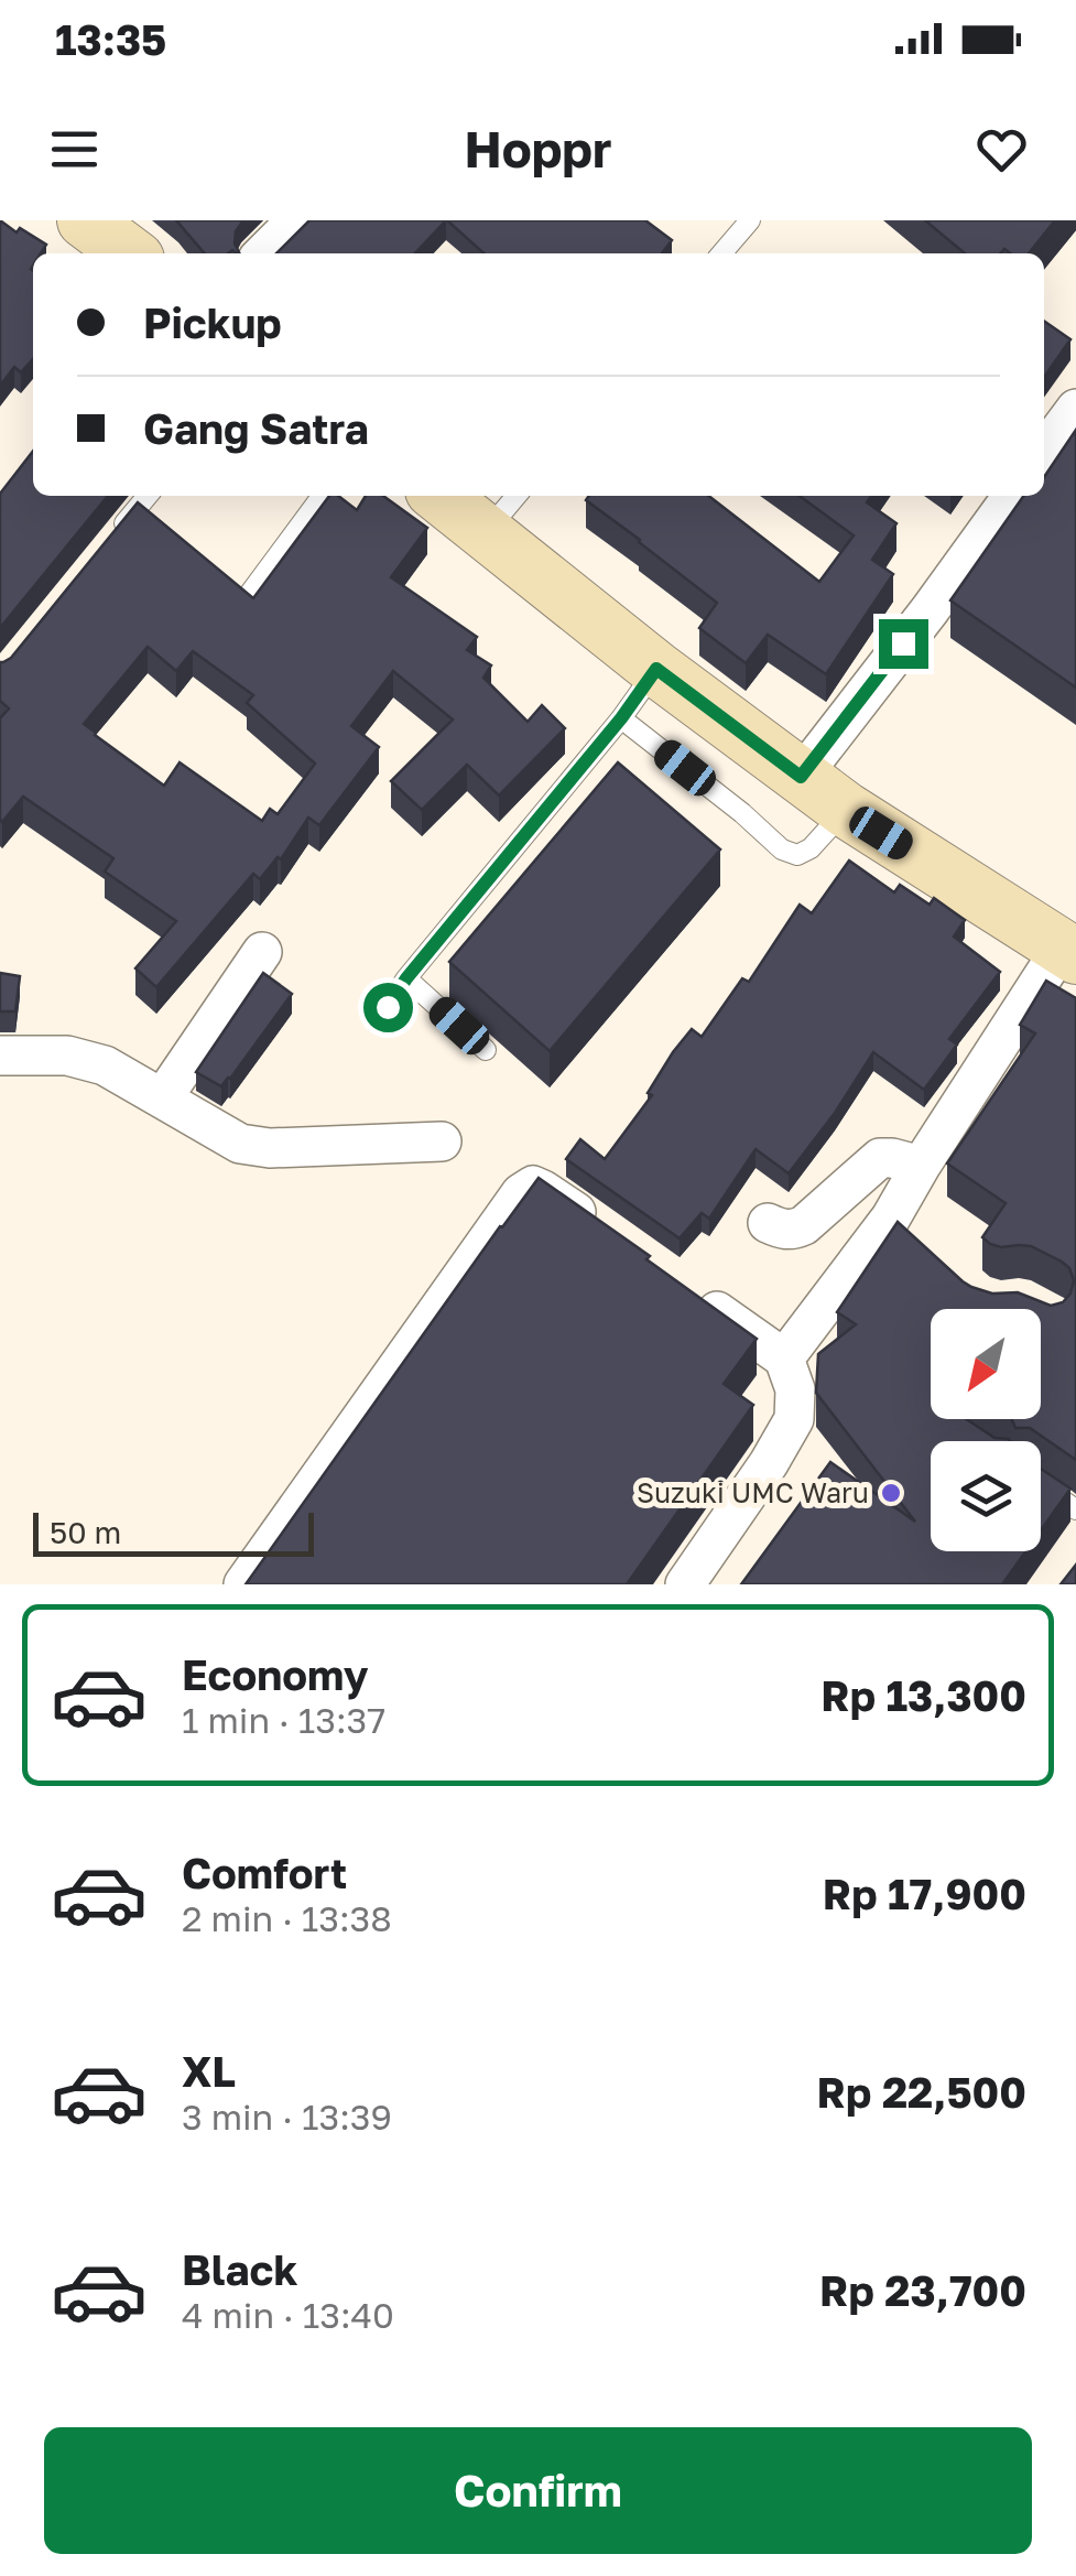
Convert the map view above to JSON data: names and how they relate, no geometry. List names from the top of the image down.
{
  "places": ["Suzuki UMC Waru"],
  "scale_bar": "50 m",
  "north": "bottom left",
  "page": {
    "status": "13:35",
    "header": "Hoppr",
    "banner": ["Pickup", "Gang Satra"],
    "scale": "50 m",
    "list": [
      {
        "name": "Economy",
        "note": "1 min · 13:37",
        "value": "Rp 13,300"
      },
      {
        "name": "Comfort",
        "note": "2 min · 13:38",
        "value": "Rp 17,900"
      },
      {
        "name": "XL",
        "note": "3 min · 13:39",
        "value": "Rp 22,500"
      },
      {
        "name": "Black",
        "note": "4 min · 13:40",
        "value": "Rp 23,700"
      }
    ],
    "buttons": "Confirm"
  }
}
